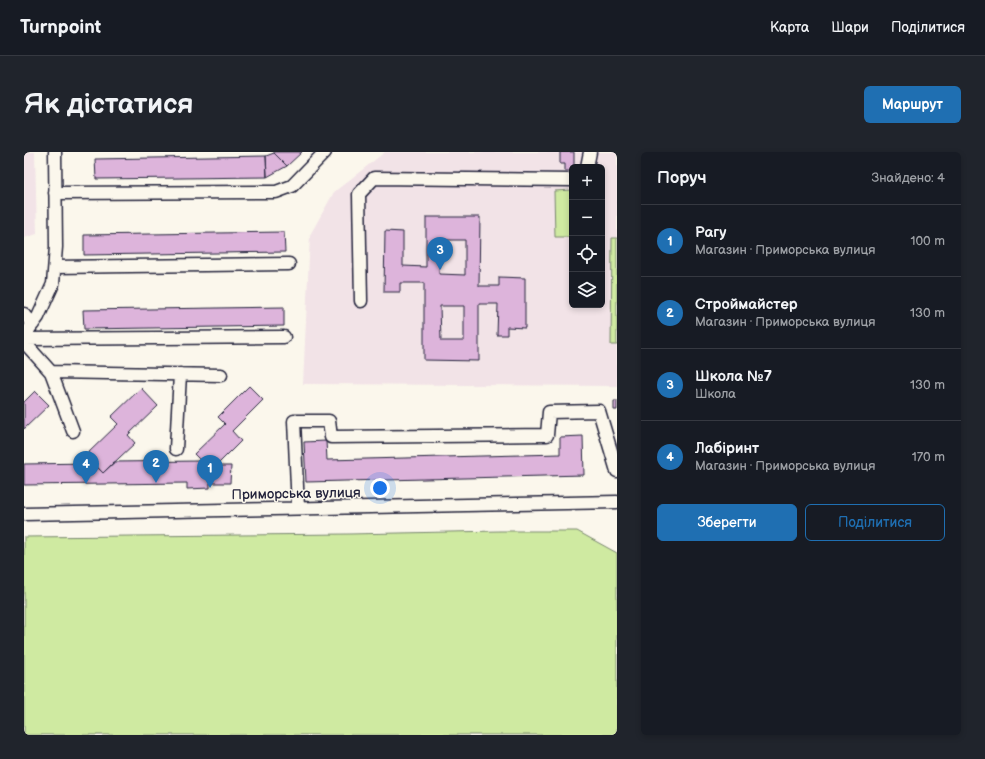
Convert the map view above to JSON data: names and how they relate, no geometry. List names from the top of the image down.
{
  "streets": {
    "street": ["Приморська вулиця"]
  },
  "page": {
    "header": "Turnpoint",
    "nav": ["Карта", "Шари", "Поділитися"],
    "buttons": [
      "Маршрут",
      ["Зберегти", "Поділитися"]
    ],
    "title": "Як дістатися",
    "heading": ["Поруч", "Знайдено: 4"],
    "map_buttons": ["+", "−"],
    "list": [
      {
        "mark": "1",
        "name": "Рагу",
        "note": "Магазин · Приморська вулиця",
        "value": "100 m"
      },
      {
        "mark": "2",
        "name": "Строймайстер",
        "note": "Магазин · Приморська вулиця",
        "value": "130 m"
      },
      {
        "mark": "3",
        "name": "Школа №7",
        "note": "Школа",
        "value": "130 m"
      },
      {
        "mark": "4",
        "name": "Лабіринт",
        "note": "Магазин · Приморська вулиця",
        "value": "170 m"
      }
    ],
    "pins": [
      "3",
      "2",
      "4",
      "1"
    ]
  }
}
